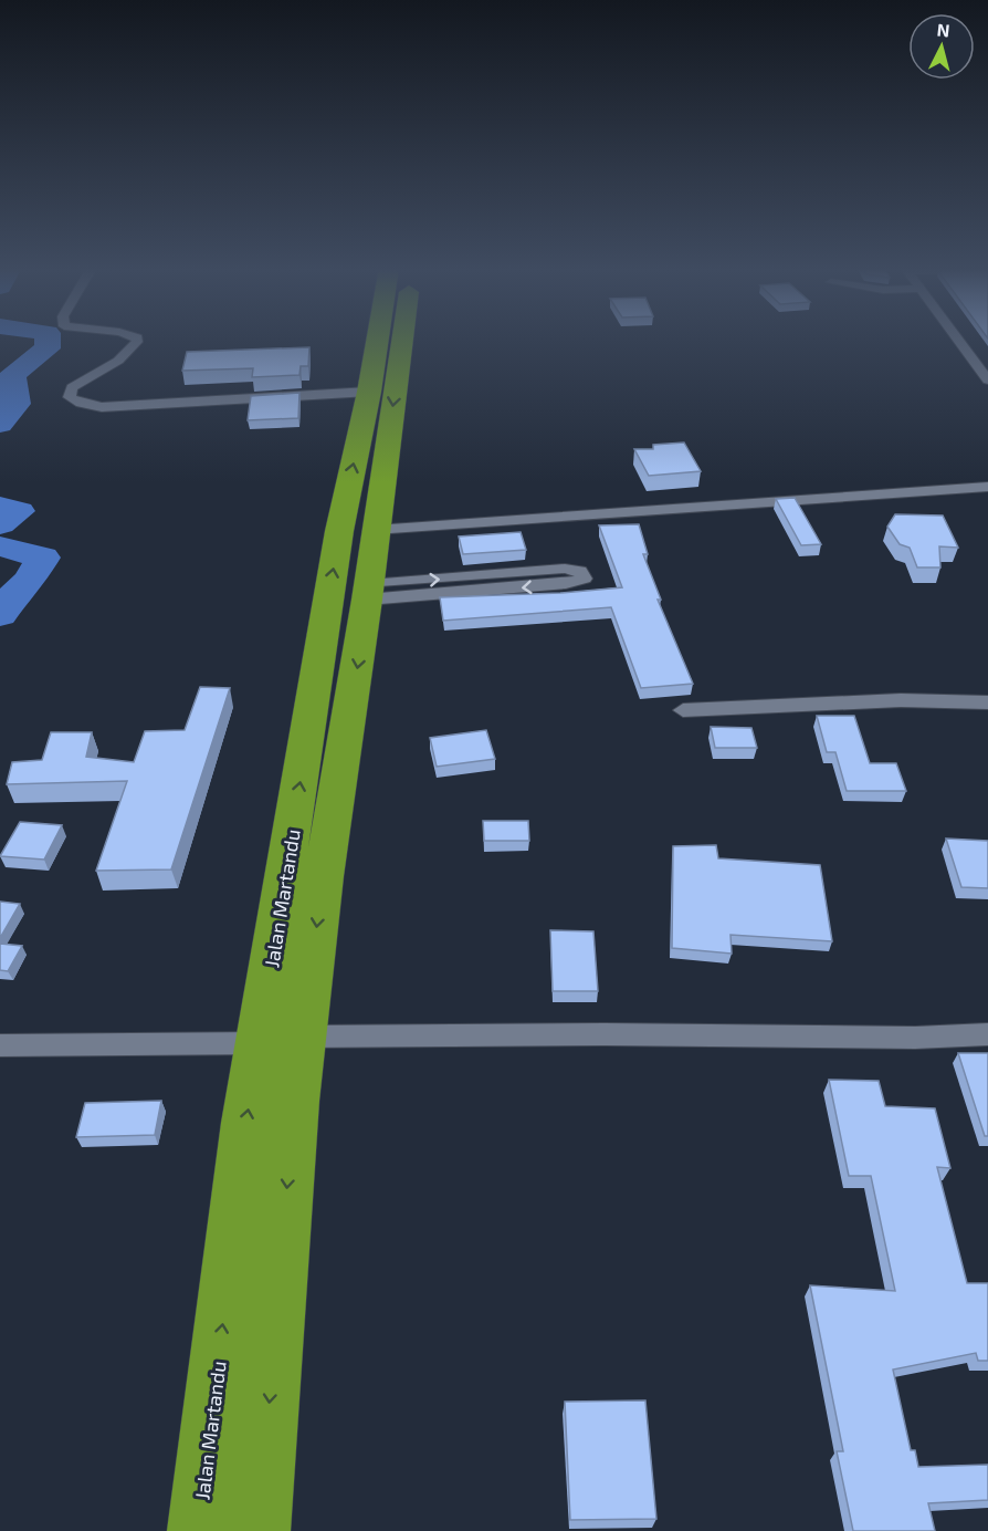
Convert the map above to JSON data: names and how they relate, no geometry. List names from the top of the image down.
{
  "streets": {
    "highway": ["Jalan Martandu"]
  },
  "north": "top"
}
